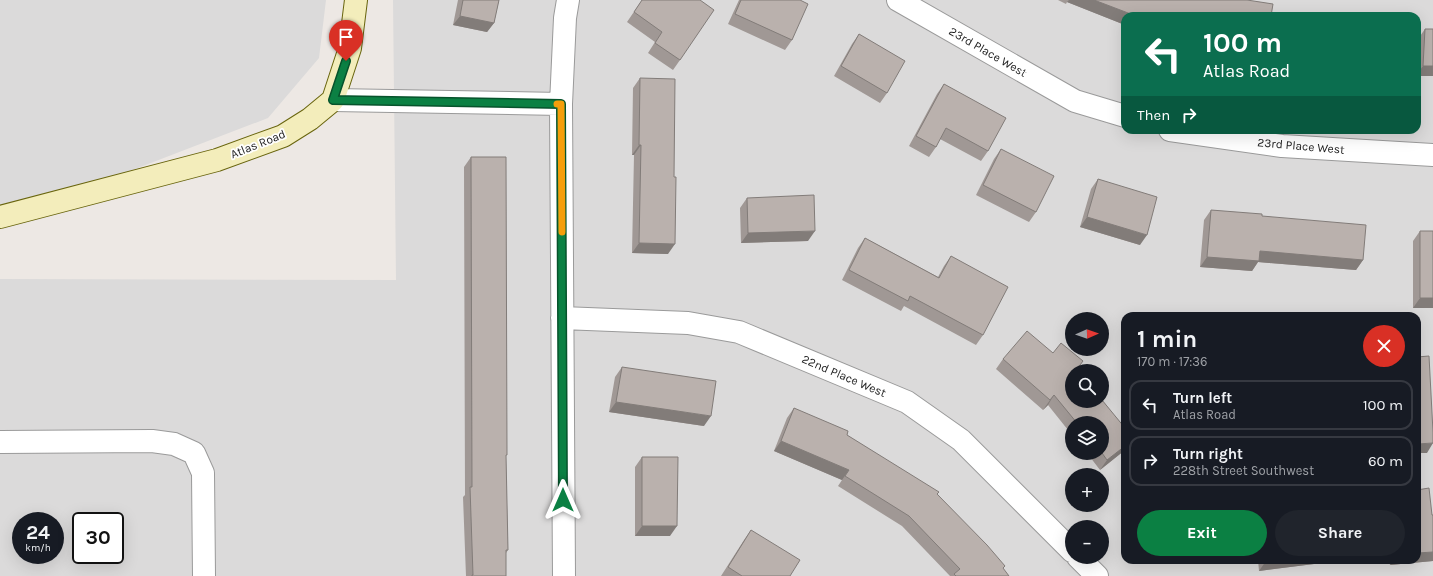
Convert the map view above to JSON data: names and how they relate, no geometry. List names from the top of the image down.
{
  "streets": {
    "main road": ["Atlas Road"],
    "street": ["23rd Place West", "22nd Place West"]
  },
  "north": "right",
  "page": {
    "turn": ["100 m", "Atlas Road"],
    "then": "Then",
    "map_buttons": ["+", "−"],
    "heading": ["1 min", "170 m · 17:36"],
    "list": [
      {
        "name": "Turn left",
        "note": "Atlas Road",
        "value": "100 m"
      },
      {
        "name": "Turn right",
        "note": "228th Street Southwest",
        "value": "60 m"
      }
    ],
    "buttons": ["Exit", "Share"],
    "speed": "24 km/h",
    "limit": "30"
  }
}
